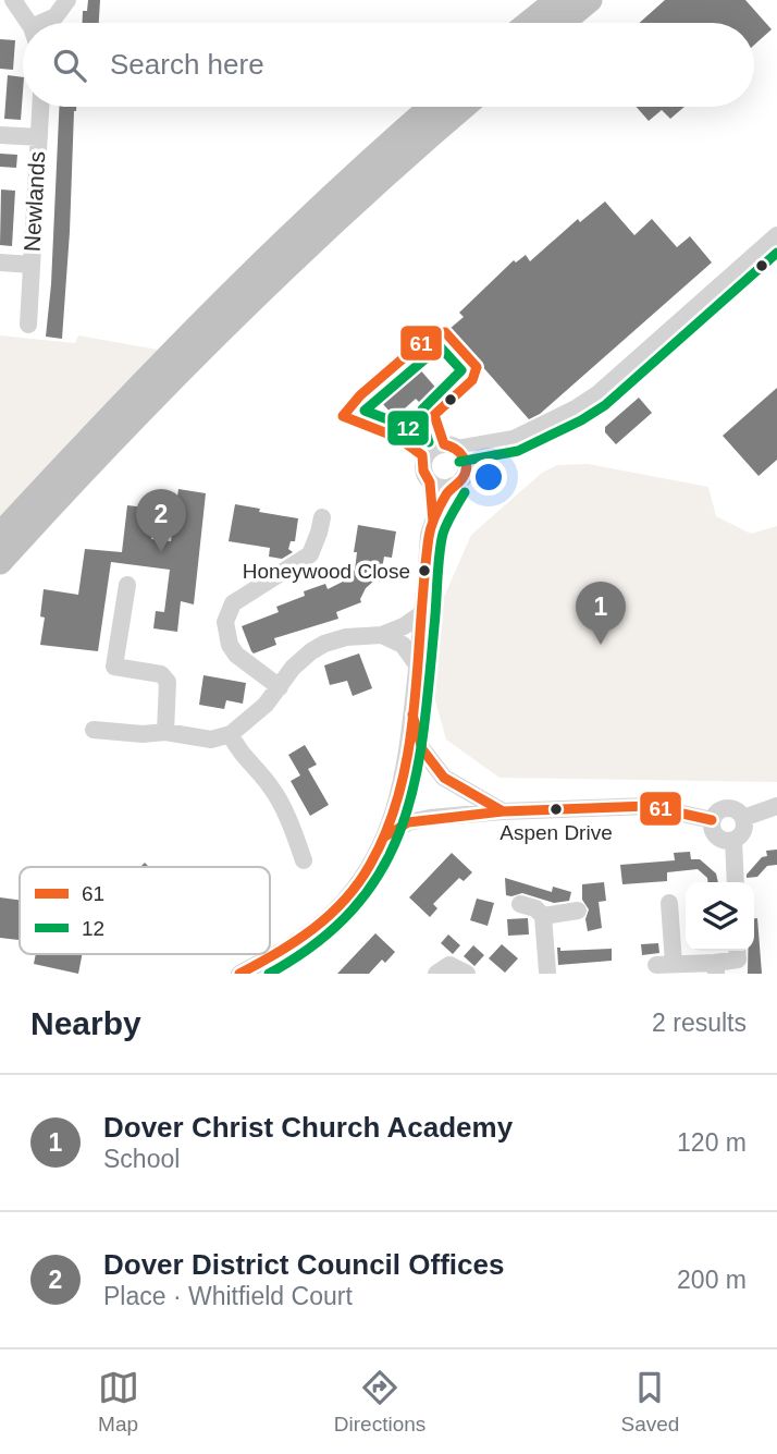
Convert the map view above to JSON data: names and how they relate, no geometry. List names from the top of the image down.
{
  "streets": {
    "street": ["Newlands"]
  },
  "places": ["Honeywood Close", "Aspen Drive"],
  "lines": ["transit line 12", "transit line 61"],
  "legend": ["61", "12"],
  "page": {
    "search": "Search here",
    "pins": ["2", "1"],
    "heading": ["Nearby", "2 results"],
    "list": [
      {
        "mark": "1",
        "name": "Dover Christ Church Academy",
        "note": "School",
        "value": "120 m"
      },
      {
        "mark": "2",
        "name": "Dover District Council Offices",
        "note": "Place · Whitfield Court",
        "value": "200 m"
      }
    ],
    "nav": ["Map", "Directions", "Saved"]
  }
}
